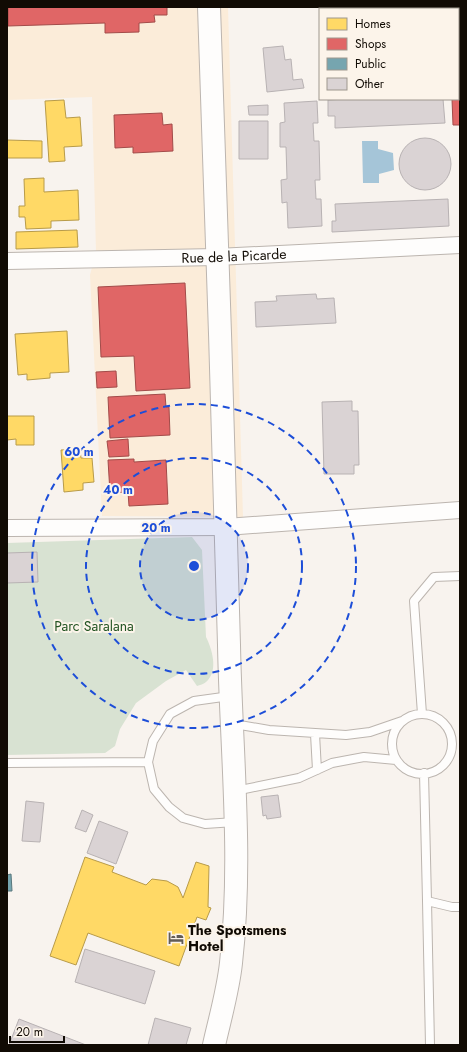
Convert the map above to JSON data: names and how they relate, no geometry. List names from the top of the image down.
{
  "streets": {
    "street": ["Rue de la Picarde"]
  },
  "parks": ["Parc Saralana"],
  "places": {
    "hotel": ["The Spotsmens Hotel"]
  },
  "legend": [
    "Homes",
    "Shops",
    "Public",
    "Other"
  ],
  "scale_bar": "20 m",
  "rings": ["60 m", "40 m", "20 m"]
}
